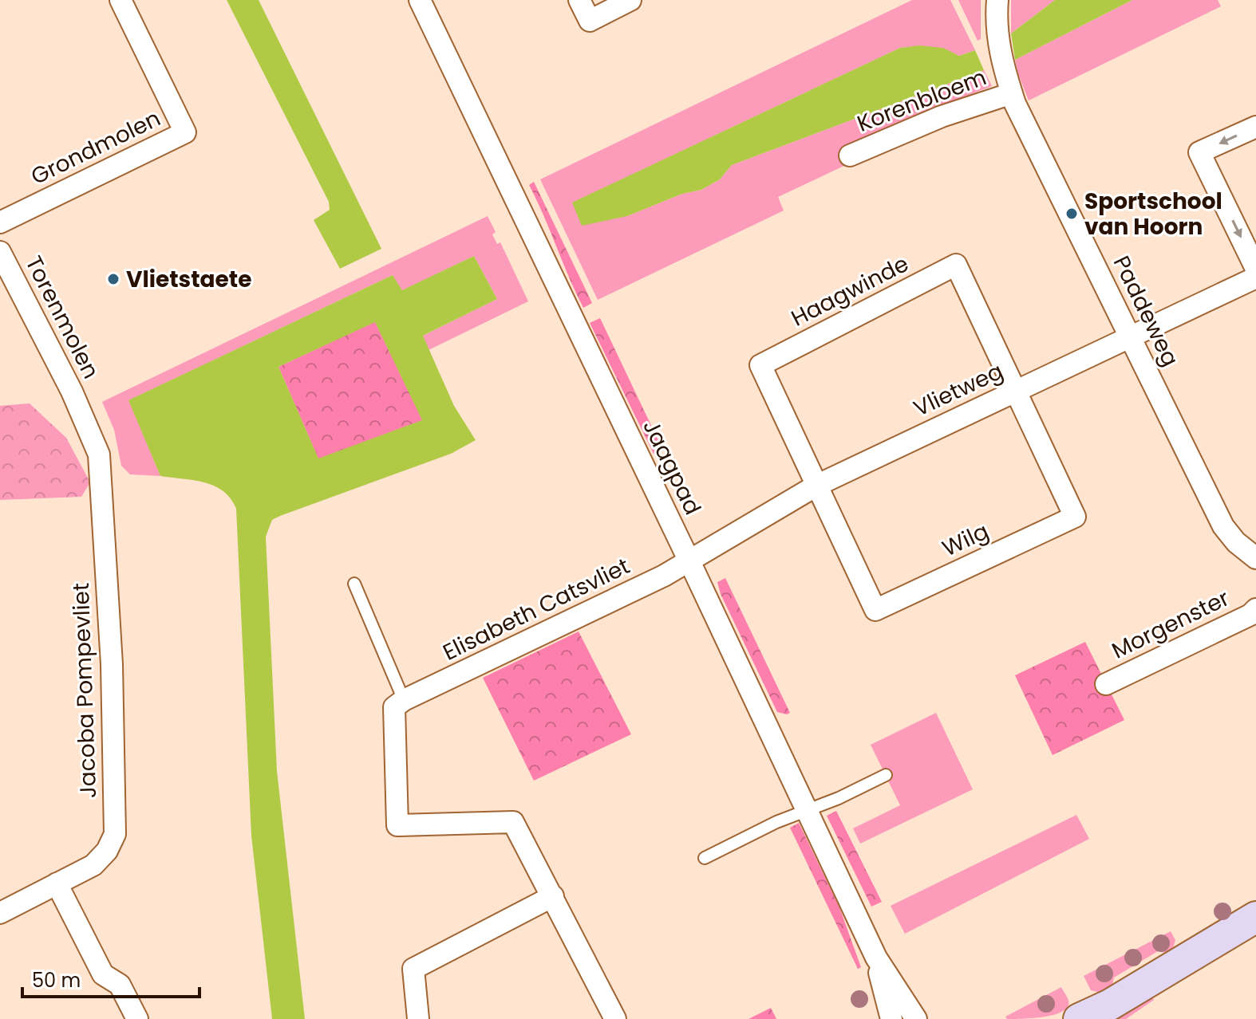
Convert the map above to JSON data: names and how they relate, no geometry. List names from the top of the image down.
{
  "streets": {
    "street": [
      "Korenbloem",
      "Grondmolen",
      "Haagwinde",
      "Paddeweg",
      "Torenmolen",
      "Vlietweg",
      "Jaagpad",
      "Wilg",
      "Elisabeth Catsvliet",
      "Morgenster",
      "Jacoba Pompevliet"
    ]
  },
  "crossings": [
    ["Korenbloem", "Paddeweg"],
    ["Haagwinde", "Vlietweg"],
    ["Haagwinde", "Wilg"],
    ["Paddeweg", "Vlietweg"],
    ["Torenmolen", "Jacoba Pompevliet"],
    ["Vlietweg", "Jaagpad"],
    ["Vlietweg", "Wilg"],
    ["Vlietweg", "Elisabeth Catsvliet"],
    ["Jaagpad", "Elisabeth Catsvliet"]
  ],
  "places": ["Sportschool van Hoorn", "Vlietstaete"],
  "scale_bar": "50 m"
}
